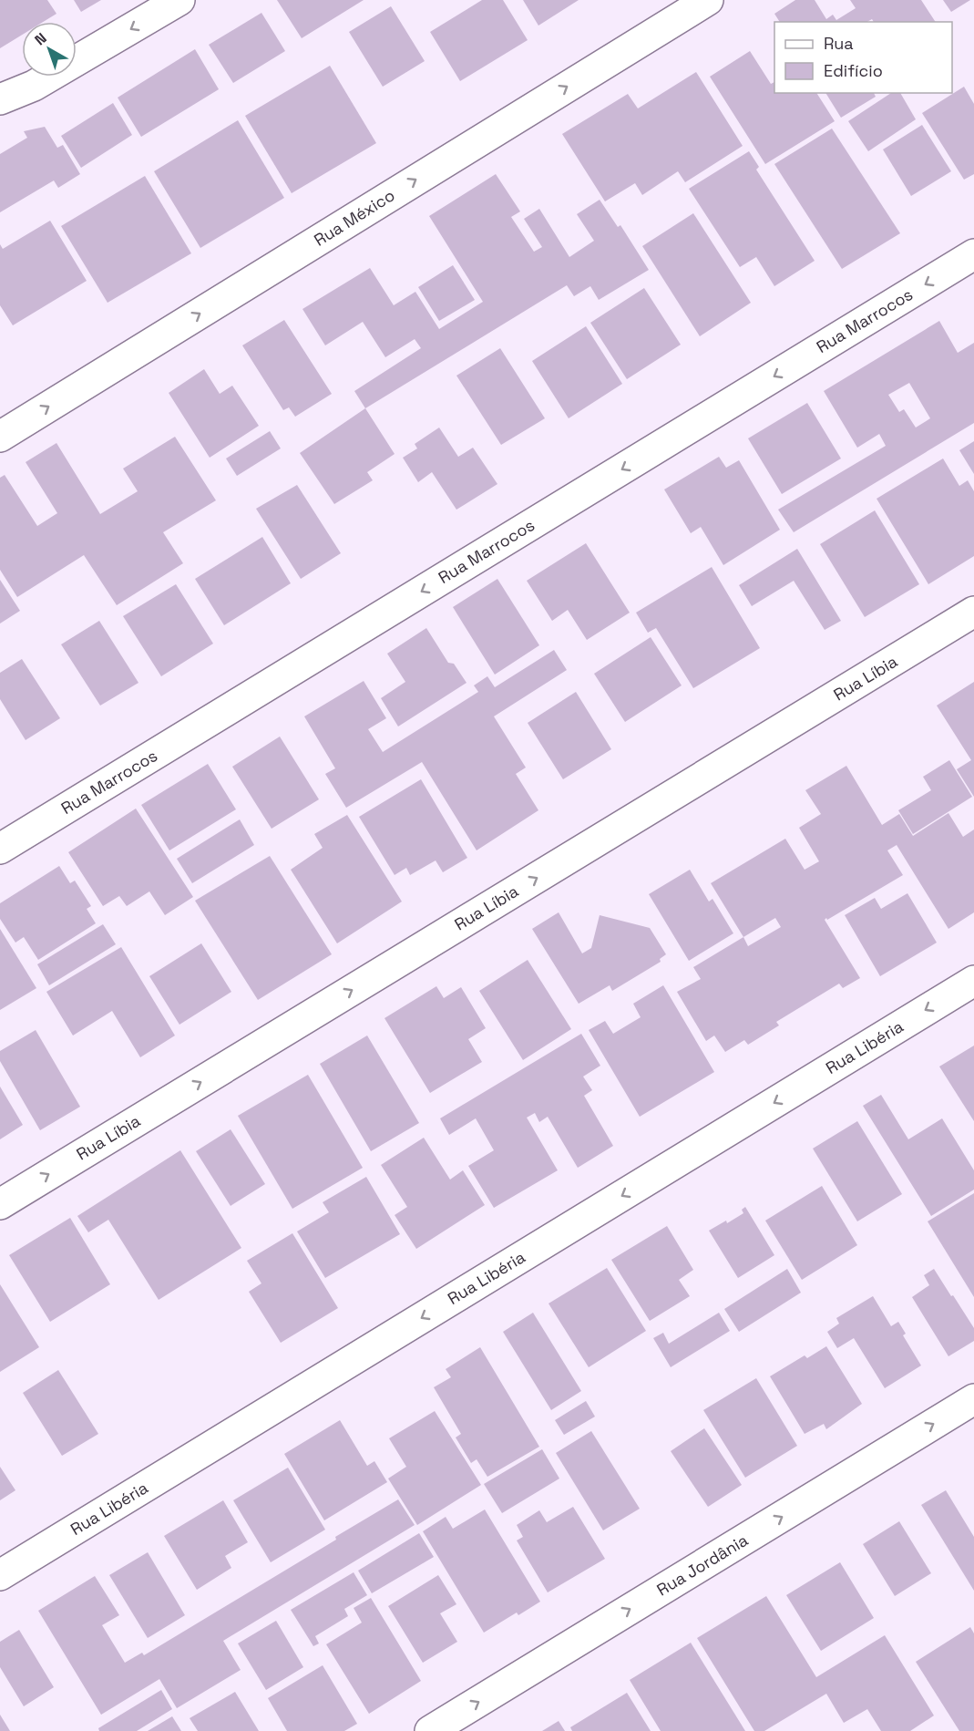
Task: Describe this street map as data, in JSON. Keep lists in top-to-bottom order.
{
  "streets": {
    "street": [
      "Rua México",
      "Rua Marrocos",
      "Rua Líbia",
      "Rua Libéria",
      "Rua Jordânia"
    ]
  },
  "one_way": [
    "Rua México",
    "Rua Marrocos",
    "Rua Líbia",
    "Rua Libéria",
    "Rua Jordânia"
  ],
  "legend": ["Rua", "Edifício"],
  "north": "top left"
}
